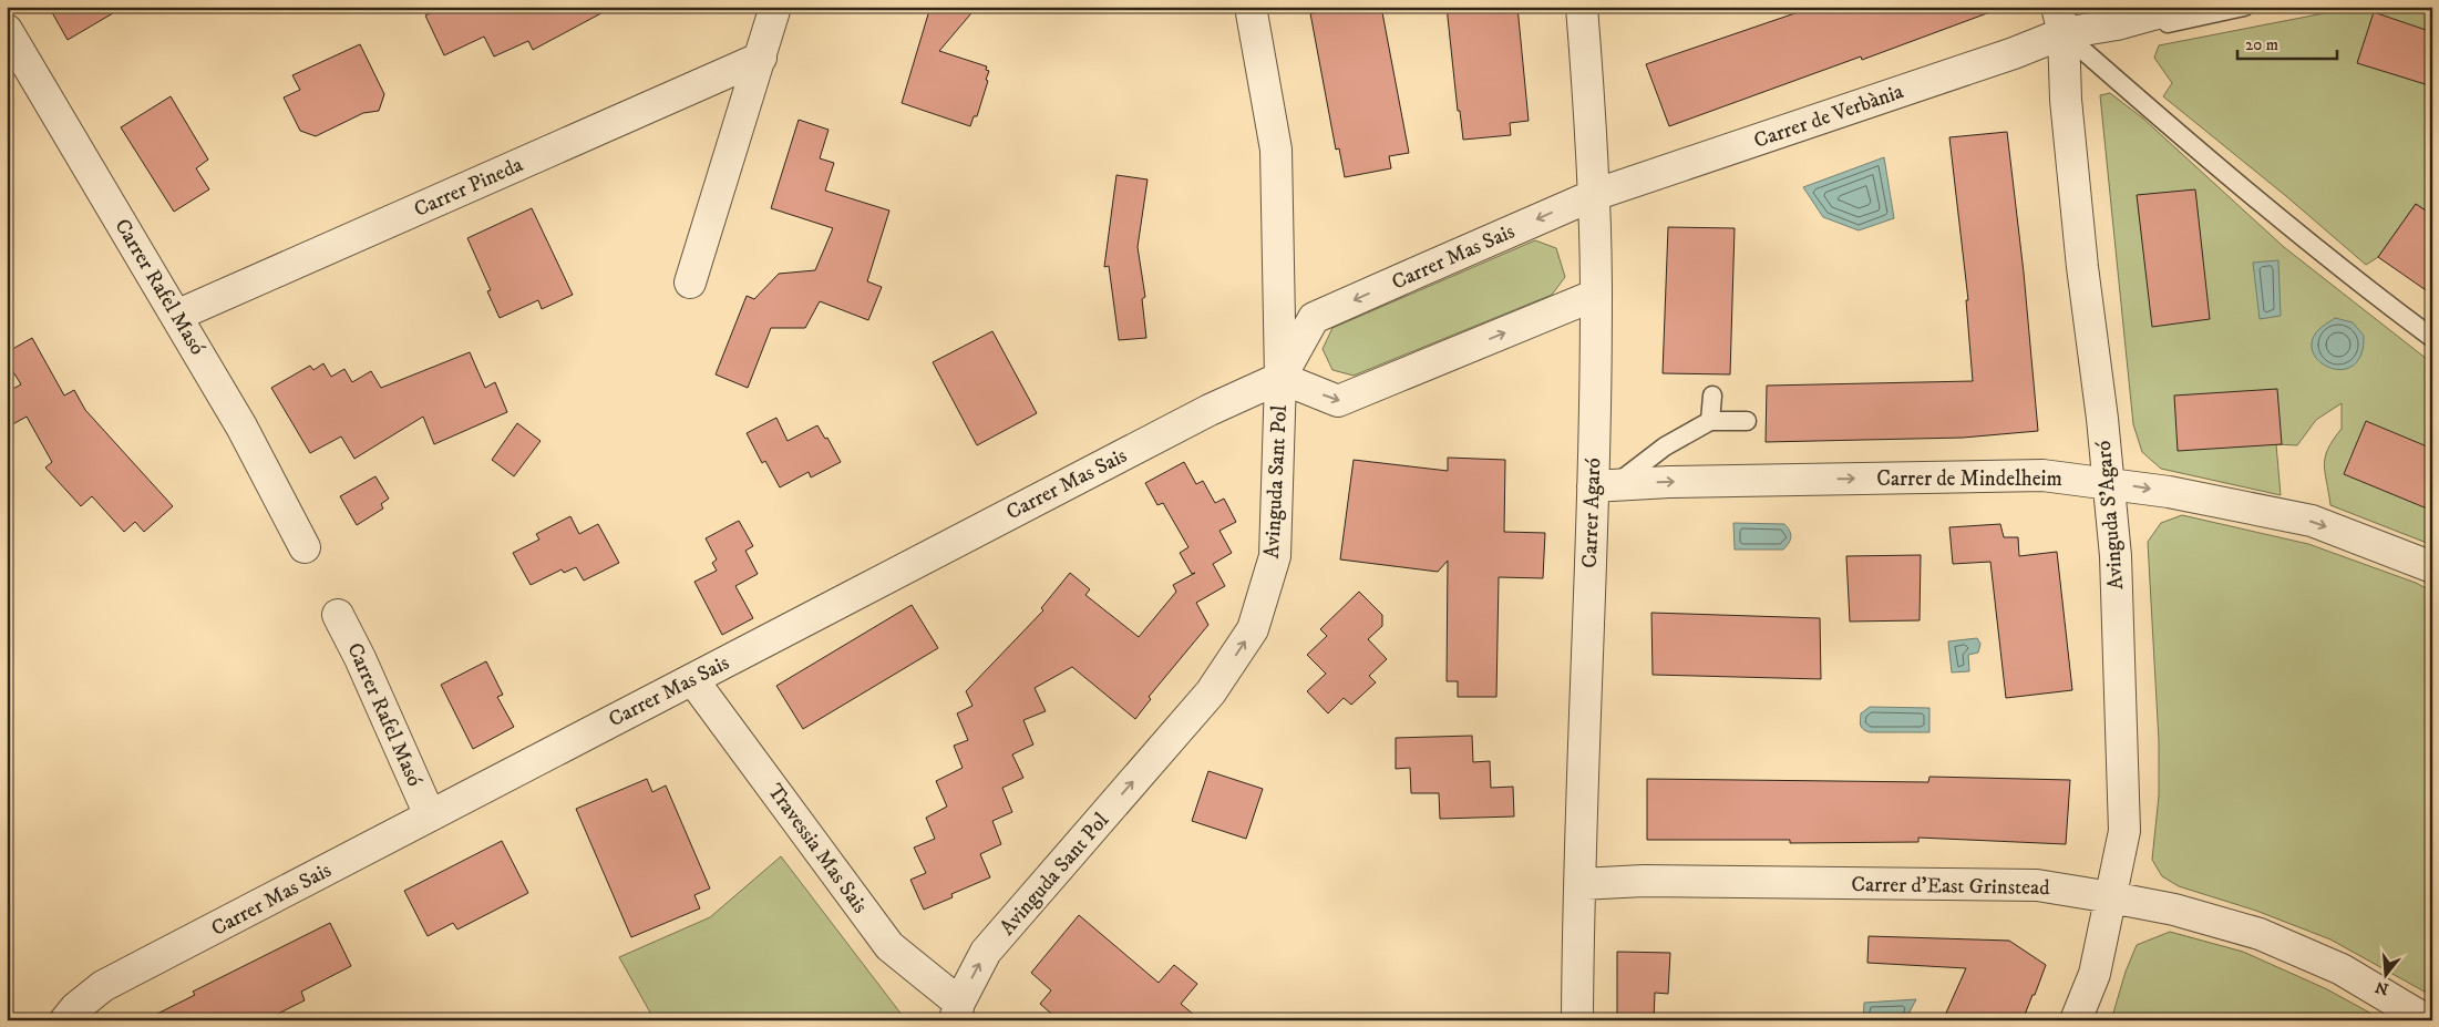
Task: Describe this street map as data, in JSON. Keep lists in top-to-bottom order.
{
  "streets": {
    "street": [
      "Carrer de Verbània",
      "Carrer Pineda",
      "Carrer Mas Sais",
      "Carrer Rafel Masó",
      "Carrer de Mindelheim",
      "Avinguda Sant Pol",
      "Carrer Agaró",
      "Avinguda S'Agaró",
      "Travessia Mas Sais",
      "Carrer d'East Grinstead"
    ]
  },
  "crossings": [
    ["Carrer de Verbània", "Carrer Mas Sais"],
    ["Carrer de Verbània", "Carrer Agaró"],
    ["Carrer de Verbània", "Avinguda S'Agaró"],
    ["Carrer Pineda", "Carrer Rafel Masó"],
    ["Carrer Mas Sais", "Carrer Rafel Masó"],
    ["Carrer Mas Sais", "Avinguda Sant Pol"],
    ["Carrer Mas Sais", "Carrer Agaró"],
    ["Carrer Mas Sais", "Travessia Mas Sais"],
    ["Carrer de Mindelheim", "Carrer Agaró"],
    ["Carrer de Mindelheim", "Avinguda S'Agaró"],
    ["Avinguda Sant Pol", "Travessia Mas Sais"],
    ["Carrer Agaró", "Carrer d'East Grinstead"],
    ["Avinguda S'Agaró", "Carrer d'East Grinstead"]
  ],
  "one_way": ["Carrer de Mindelheim", "Avinguda Sant Pol"],
  "scale_bar": "20 m",
  "north": "bottom"
}
